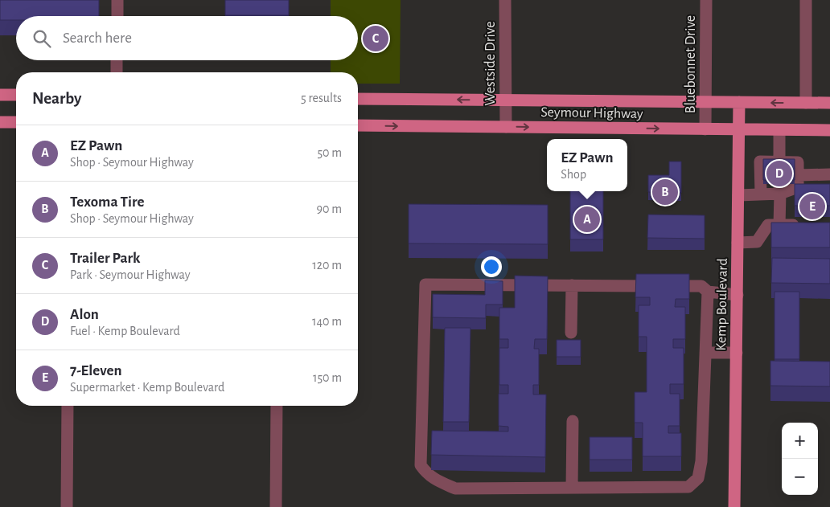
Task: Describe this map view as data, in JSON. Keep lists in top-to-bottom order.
{
  "streets": {
    "main road": ["Seymour Highway", "Kemp Boulevard"],
    "street": ["Westside Drive", "Bluebonnet Drive"]
  },
  "crossings": [
    ["Westside Drive", "Seymour Highway"],
    ["Bluebonnet Drive", "Seymour Highway"],
    ["Seymour Highway", "Kemp Boulevard"]
  ],
  "page": {
    "search": "Search here",
    "pins": [
      "C",
      "D",
      "B",
      "E",
      "A"
    ],
    "heading": ["Nearby", "5 results"],
    "list": [
      {
        "mark": "A",
        "name": "EZ Pawn",
        "note": "Shop · Seymour Highway",
        "value": "50 m"
      },
      {
        "mark": "B",
        "name": "Texoma Tire",
        "note": "Shop · Seymour Highway",
        "value": "90 m"
      },
      {
        "mark": "C",
        "name": "Trailer Park",
        "note": "Park · Seymour Highway",
        "value": "120 m"
      },
      {
        "mark": "D",
        "name": "Alon",
        "note": "Fuel · Kemp Boulevard",
        "value": "140 m"
      },
      {
        "mark": "E",
        "name": "7-Eleven",
        "note": "Supermarket · Kemp Boulevard",
        "value": "150 m"
      }
    ],
    "popup": ["EZ Pawn", "Shop"],
    "map_buttons": ["+", "−"]
  }
}
